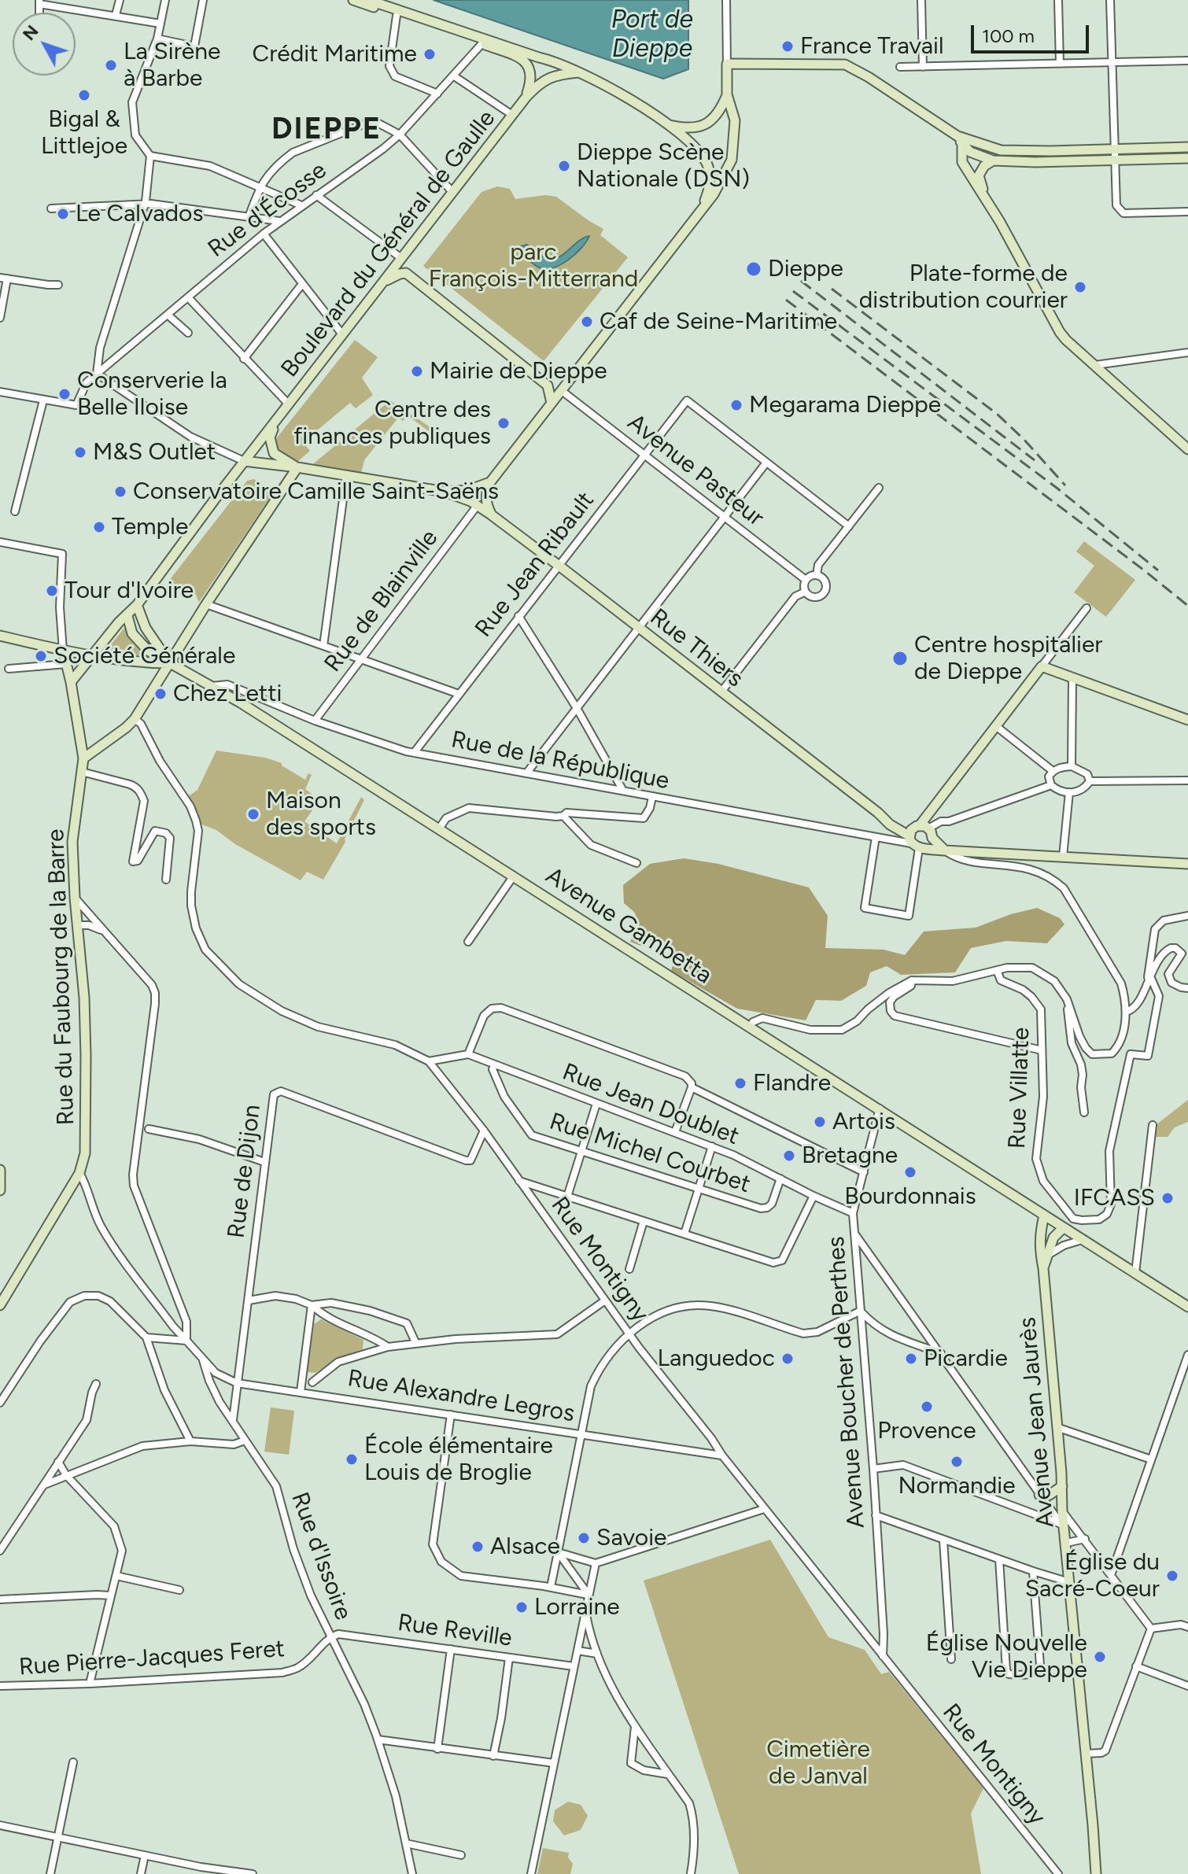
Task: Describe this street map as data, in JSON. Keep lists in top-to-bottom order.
{
  "streets": {
    "main road": [
      "Boulevard du Général de Gaulle",
      "Rue Thiers",
      "Avenue Gambetta",
      "Rue du Faubourg de la Barre",
      "Avenue Jean Jaurès"
    ],
    "street": [
      "Rue d'Écosse",
      "Avenue Pasteur",
      "Rue Jean Ribault",
      "Rue de Blainville",
      "Rue de la République",
      "Rue Villatte",
      "Rue Jean Doublet",
      "Rue Michel Courbet",
      "Rue de Dijon",
      "Rue Montigny",
      "Avenue Boucher de Perthes",
      "Rue Alexandre Legros",
      "Rue d'Issoire",
      "Rue Reville",
      "Rue Pierre-Jacques Feret"
    ]
  },
  "crossings": [
    ["Boulevard du Général de Gaulle", "Avenue Gambetta"],
    ["Boulevard du Général de Gaulle", "Rue du Faubourg de la Barre"],
    ["Avenue Pasteur", "Rue Jean Ribault"],
    ["Rue Jean Ribault", "Rue Thiers"],
    ["Rue Jean Ribault", "Rue de la République"],
    ["Rue de Blainville", "Rue Thiers"],
    ["Rue de Blainville", "Rue de la République"],
    ["Rue Thiers", "Rue de la République"],
    ["Rue de la République", "Avenue Gambetta"],
    ["Avenue Gambetta", "Avenue Boucher de Perthes"],
    ["Avenue Gambetta", "Avenue Jean Jaurès"],
    ["Rue du Faubourg de la Barre", "Rue d'Issoire"],
    ["Rue Jean Doublet", "Rue Michel Courbet"],
    ["Rue Jean Doublet", "Avenue Boucher de Perthes"],
    ["Rue de Dijon", "Rue Montigny"],
    ["Rue de Dijon", "Rue Alexandre Legros"],
    ["Rue de Dijon", "Rue d'Issoire"],
    ["Rue Montigny", "Avenue Boucher de Perthes"],
    ["Rue Montigny", "Rue Alexandre Legros"],
    ["Rue Alexandre Legros", "Rue d'Issoire"],
    ["Rue d'Issoire", "Rue Reville"],
    ["Rue d'Issoire", "Rue Pierre-Jacques Feret"],
    ["Rue Reville", "Rue Pierre-Jacques Feret"]
  ],
  "districts": ["DIEPPE"],
  "water": ["Port de Dieppe"],
  "parks": ["parc François-Mitterrand", "Cimetière de Janval"],
  "places": [
    "France Travail",
    "Crédit Maritime",
    "La Sirène à Barbe",
    "Bigal & Littlejoe",
    "Dieppe Scène Nationale (DSN)",
    "Le Calvados",
    "Dieppe",
    "Plate-forme de distribution courrier",
    "Caf de Seine-Maritime",
    "Mairie de Dieppe",
    "Conserverie la Belle Iloise",
    "Megarama Dieppe",
    "Centre des finances publiques",
    "M&S Outlet",
    "Conservatoire Camille Saint-Saëns",
    "Temple",
    "Tour d'Ivoire",
    "Société Générale",
    "Centre hospitalier de Dieppe",
    "Chez Letti",
    "Maison des sports",
    "Flandre",
    "Artois",
    "Bretagne",
    "Bourdonnais",
    "IFCASS",
    "Languedoc",
    "Picardie",
    "Provence",
    "École élémentaire Louis de Broglie",
    "Normandie",
    "Savoie",
    "Alsace",
    "Église du Sacré-Coeur",
    "Lorraine",
    "Église Nouvelle Vie Dieppe"
  ],
  "scale_bar": "100 m",
  "north": "top left"
}
